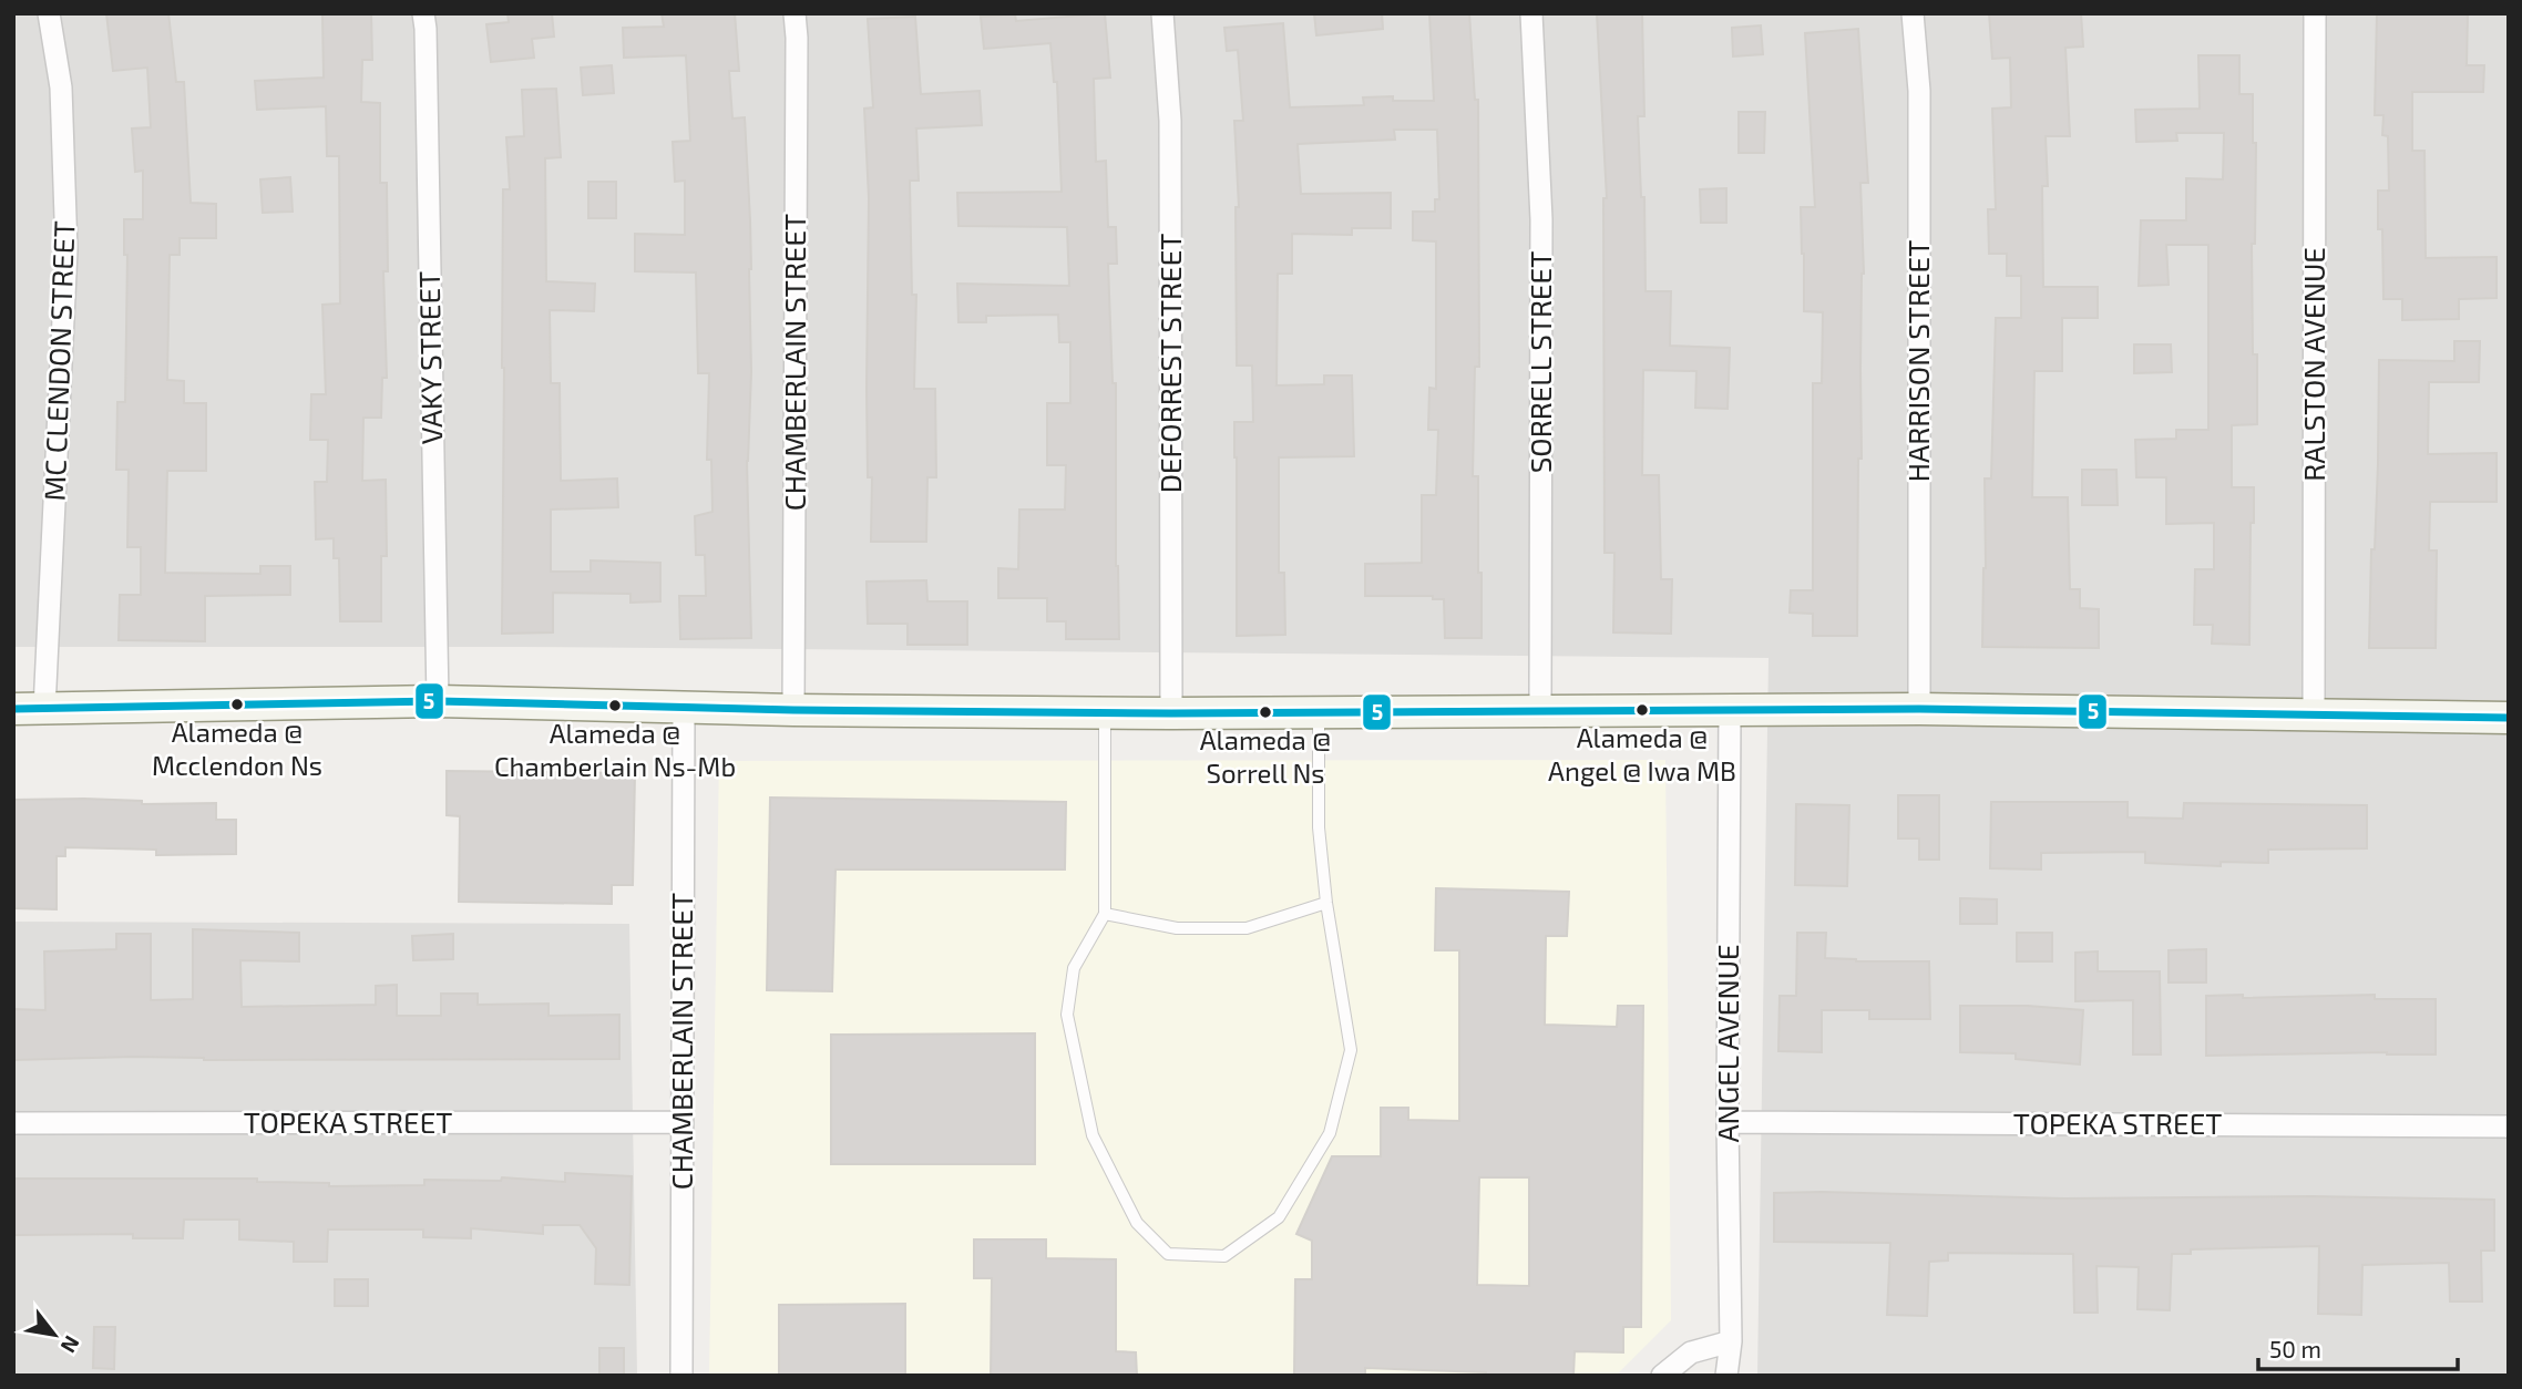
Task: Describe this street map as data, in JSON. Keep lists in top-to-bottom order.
{
  "streets": {
    "street": [
      "VAKY STREET",
      "MC CLENDON STREET",
      "HARRISON STREET",
      "CHAMBERLAIN STREET",
      "SORRELL STREET",
      "DEFORREST STREET",
      "RALSTON AVENUE",
      "ANGEL AVENUE",
      "TOPEKA STREET"
    ]
  },
  "crossings": [
    ["CHAMBERLAIN STREET", "TOPEKA STREET"],
    ["ANGEL AVENUE", "TOPEKA STREET"]
  ],
  "places": [
    "Alameda @ Mcclendon Ns",
    "Alameda @ Chamberlain Ns-Mb",
    "Alameda @ Angel @ Iwa MB",
    "Alameda @ Sorrell Ns"
  ],
  "lines": ["transit line 5"],
  "scale_bar": "50 m",
  "north": "bottom right"
}
